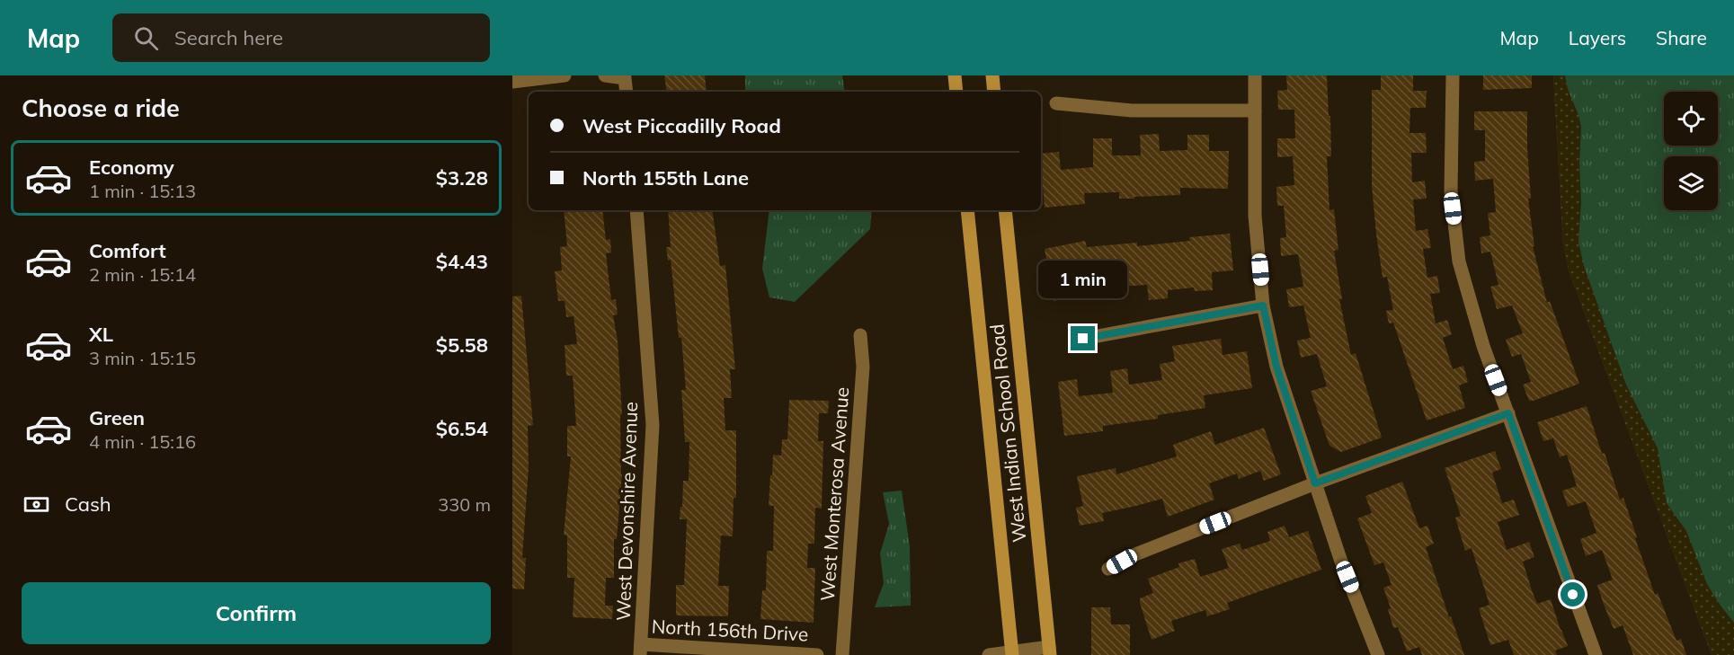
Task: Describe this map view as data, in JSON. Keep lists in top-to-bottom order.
{
  "streets": {
    "main road": ["West Indian School Road"],
    "street": ["West Monterosa Avenue", "West Devonshire Avenue", "North 156th Drive"]
  },
  "crossings": [
    ["West Devonshire Avenue", "North 156th Drive"]
  ],
  "page": {
    "header": "Map",
    "search": "Search here",
    "nav": ["Map", "Layers", "Share"],
    "heading": "Choose a ride",
    "banner": ["West Piccadilly Road", "North 155th Lane"],
    "list": [
      {
        "name": "Economy",
        "note": "1 min · 15:13",
        "value": "$3.28"
      },
      {
        "name": "Comfort",
        "note": "2 min · 15:14",
        "value": "$4.43"
      },
      {
        "name": "XL",
        "note": "3 min · 15:15",
        "value": "$5.58"
      },
      {
        "name": "Green",
        "note": "4 min · 15:16",
        "value": "$6.54"
      }
    ],
    "bubble": "1 min",
    "pay": ["Cash", "330 m"],
    "buttons": "Confirm"
  }
}
